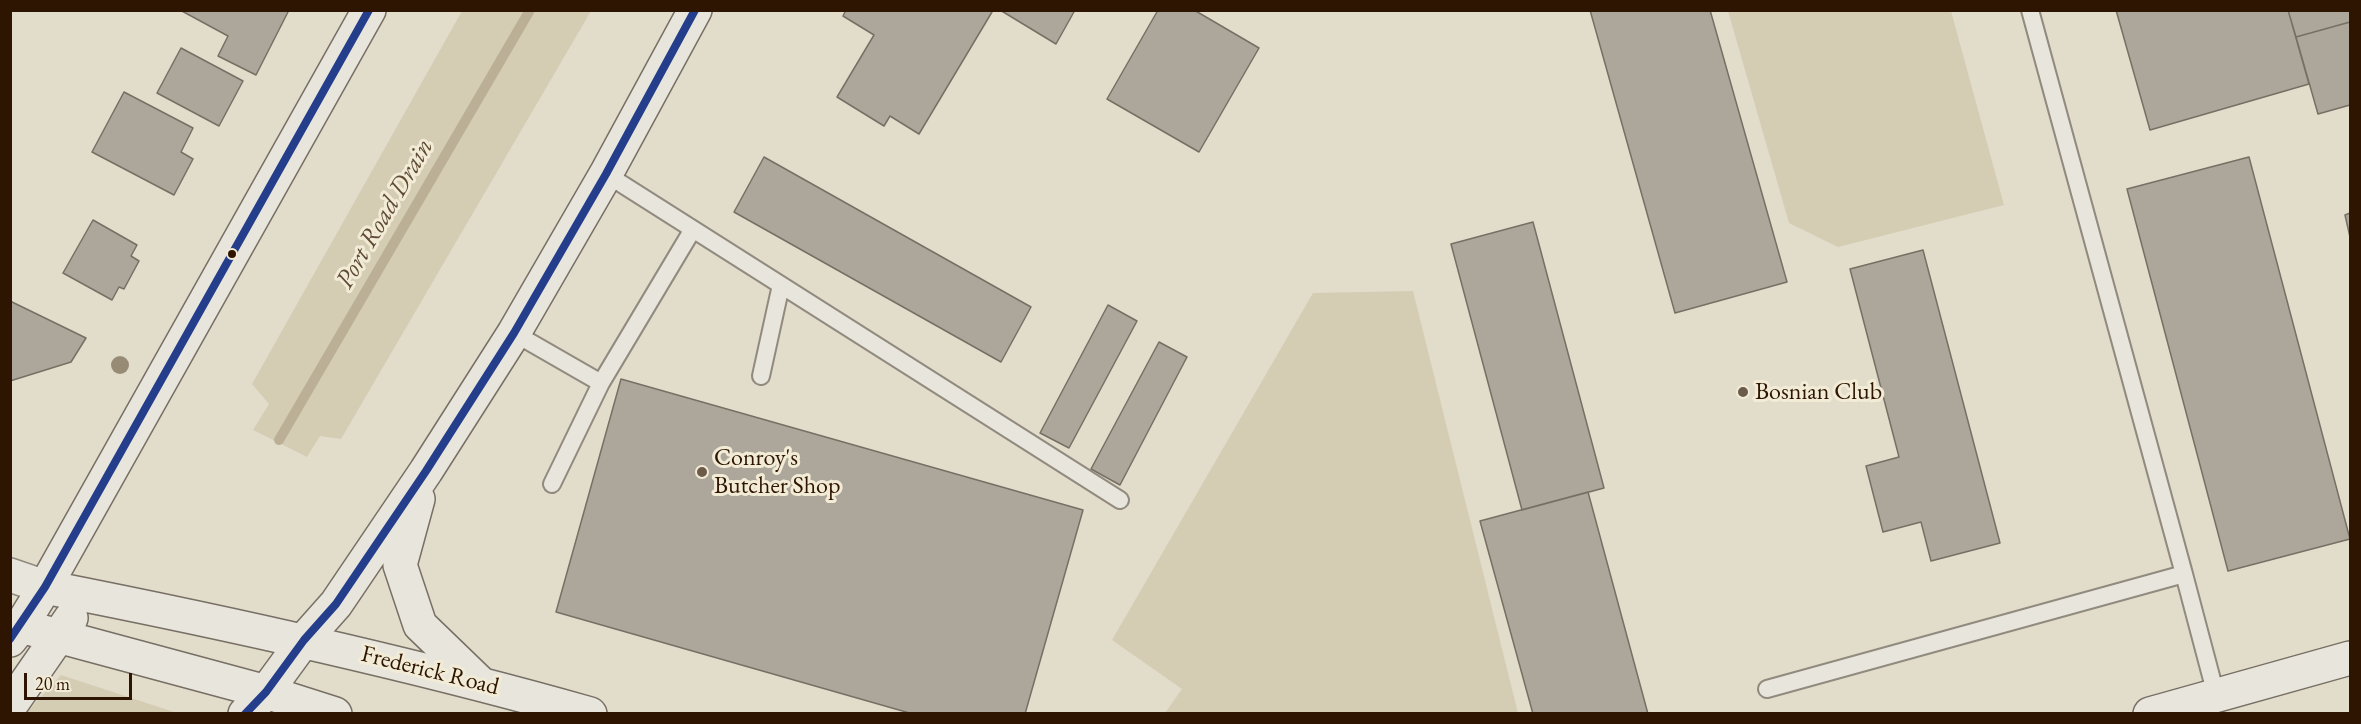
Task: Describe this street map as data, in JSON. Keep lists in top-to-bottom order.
{
  "streets": {
    "main road": ["Frederick Road"]
  },
  "water": ["Port Road Drain"],
  "places": ["Bosnian Club", "Conroy's Butcher Shop"],
  "scale_bar": "20 m"
}
